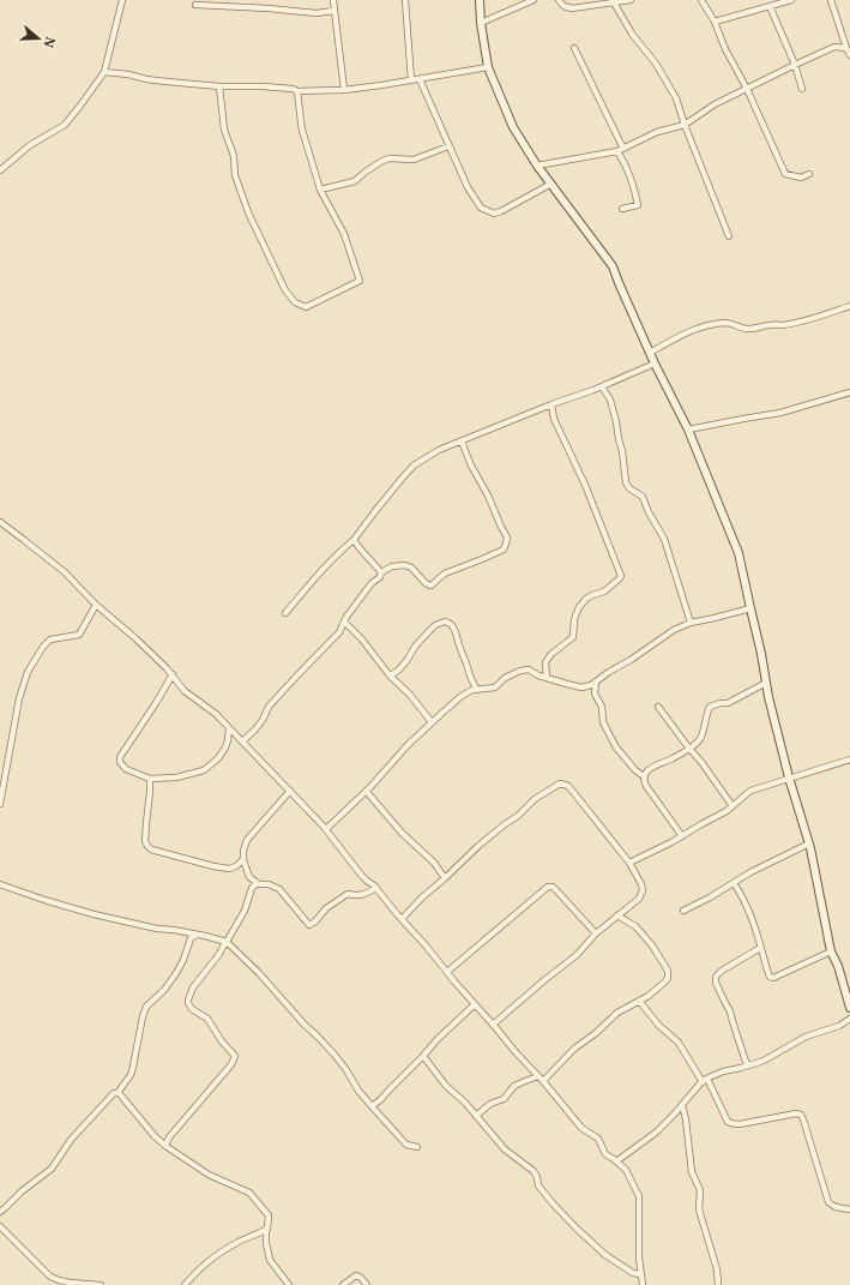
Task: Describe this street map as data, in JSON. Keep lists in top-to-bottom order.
{
  "north": "right"
}
